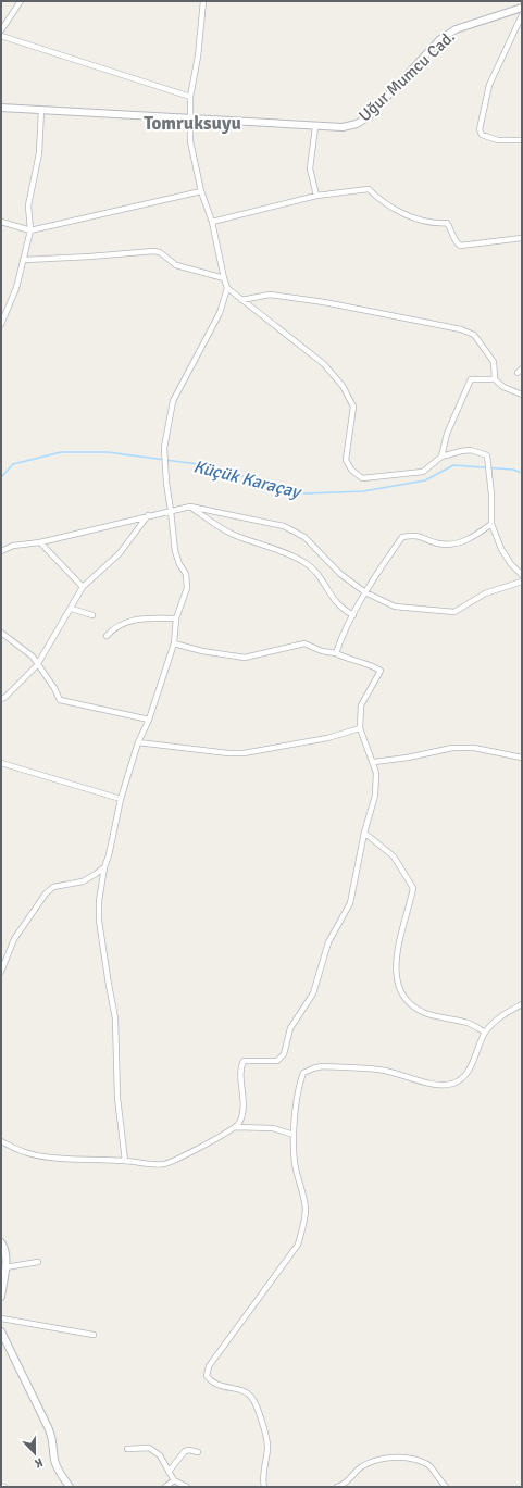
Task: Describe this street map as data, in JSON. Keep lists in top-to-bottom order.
{
  "streets": {
    "street": ["Uğur Mumcu Cad."]
  },
  "districts": ["Tomruksuyu"],
  "water": ["Küçük Karaçay"],
  "north": "bottom"
}
